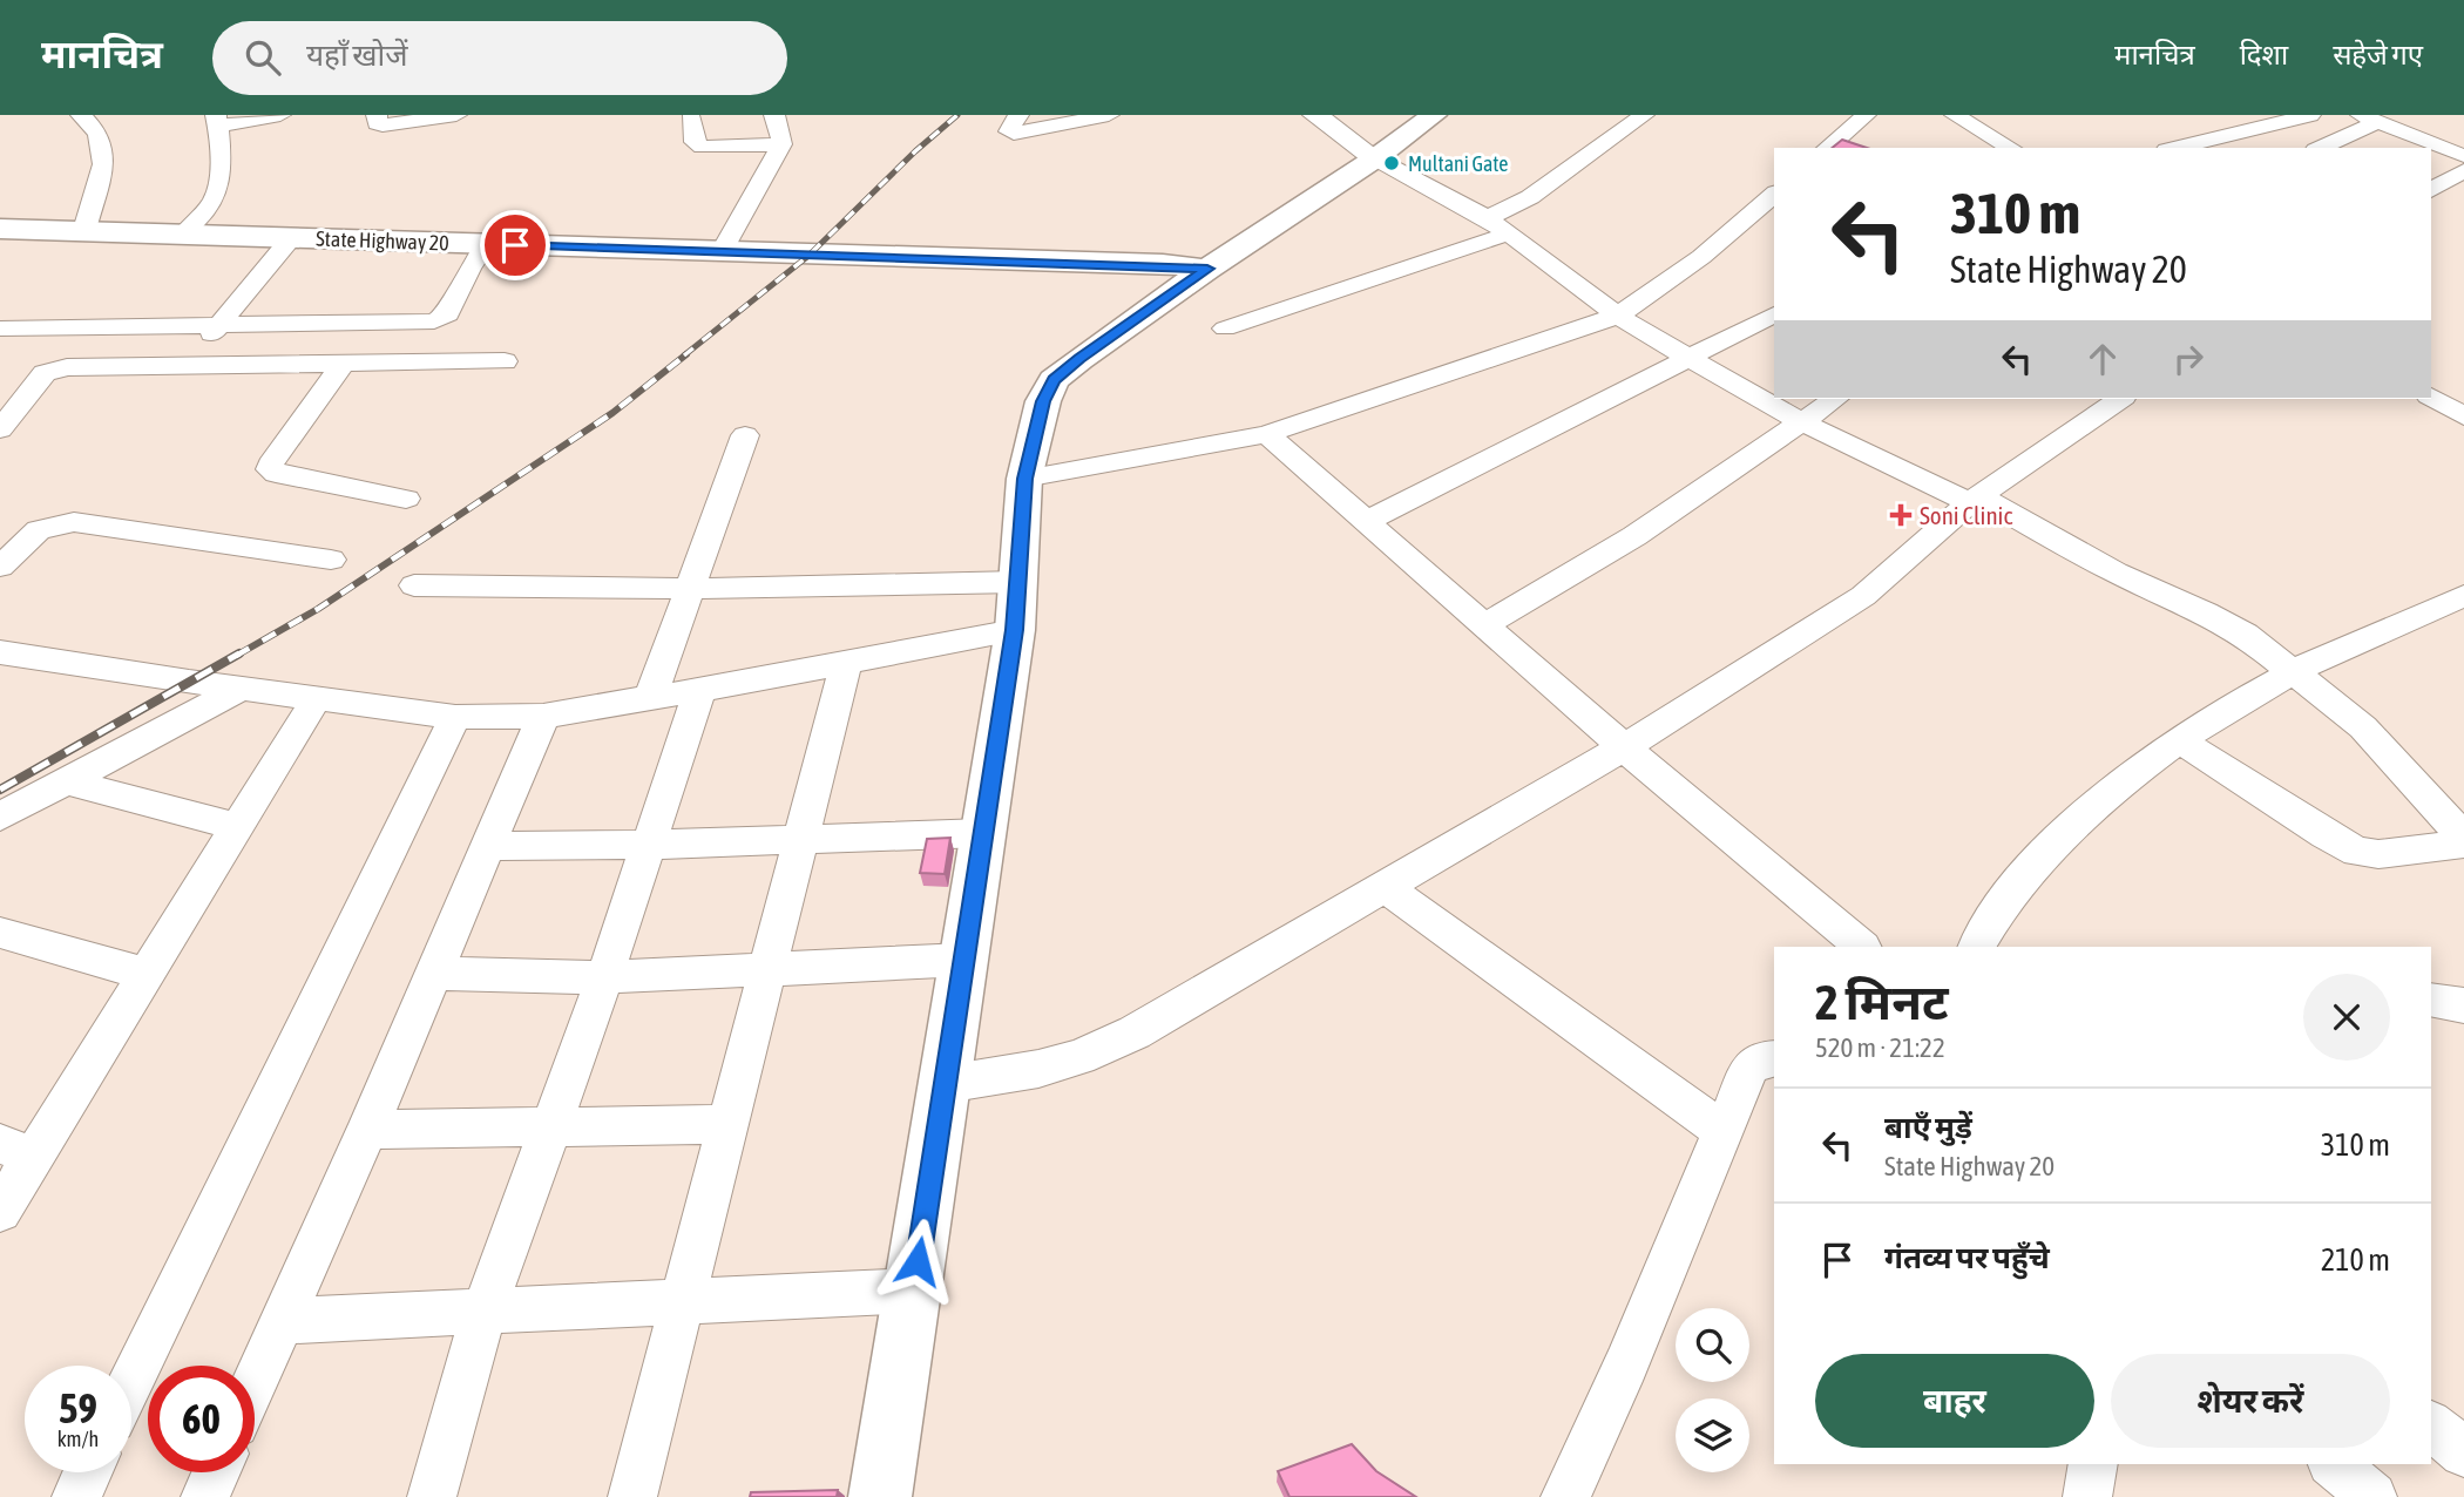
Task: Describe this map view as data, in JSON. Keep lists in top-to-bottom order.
{
  "streets": {
    "main road": ["State Highway 20"]
  },
  "places": {
    "other": ["Multani Gate"],
    "health": ["Soni Clinic"]
  },
  "page": {
    "header": "मानचित्र",
    "search": "यहाँ खोजें",
    "nav": ["मानचित्र", "दिशा", "सहेजे गए"],
    "turn": ["310 m", "State Highway 20"],
    "heading": ["2 मिनट", "520 m · 21:22"],
    "list": [
      {
        "name": "बाएँ मुड़ें",
        "note": "State Highway 20",
        "value": "310 m"
      },
      {
        "name": "गंतव्य पर पहुँचे",
        "value": "210 m"
      }
    ],
    "buttons": ["बाहर", "शेयर करें"],
    "speed": "59 km/h",
    "limit": "60"
  }
}
